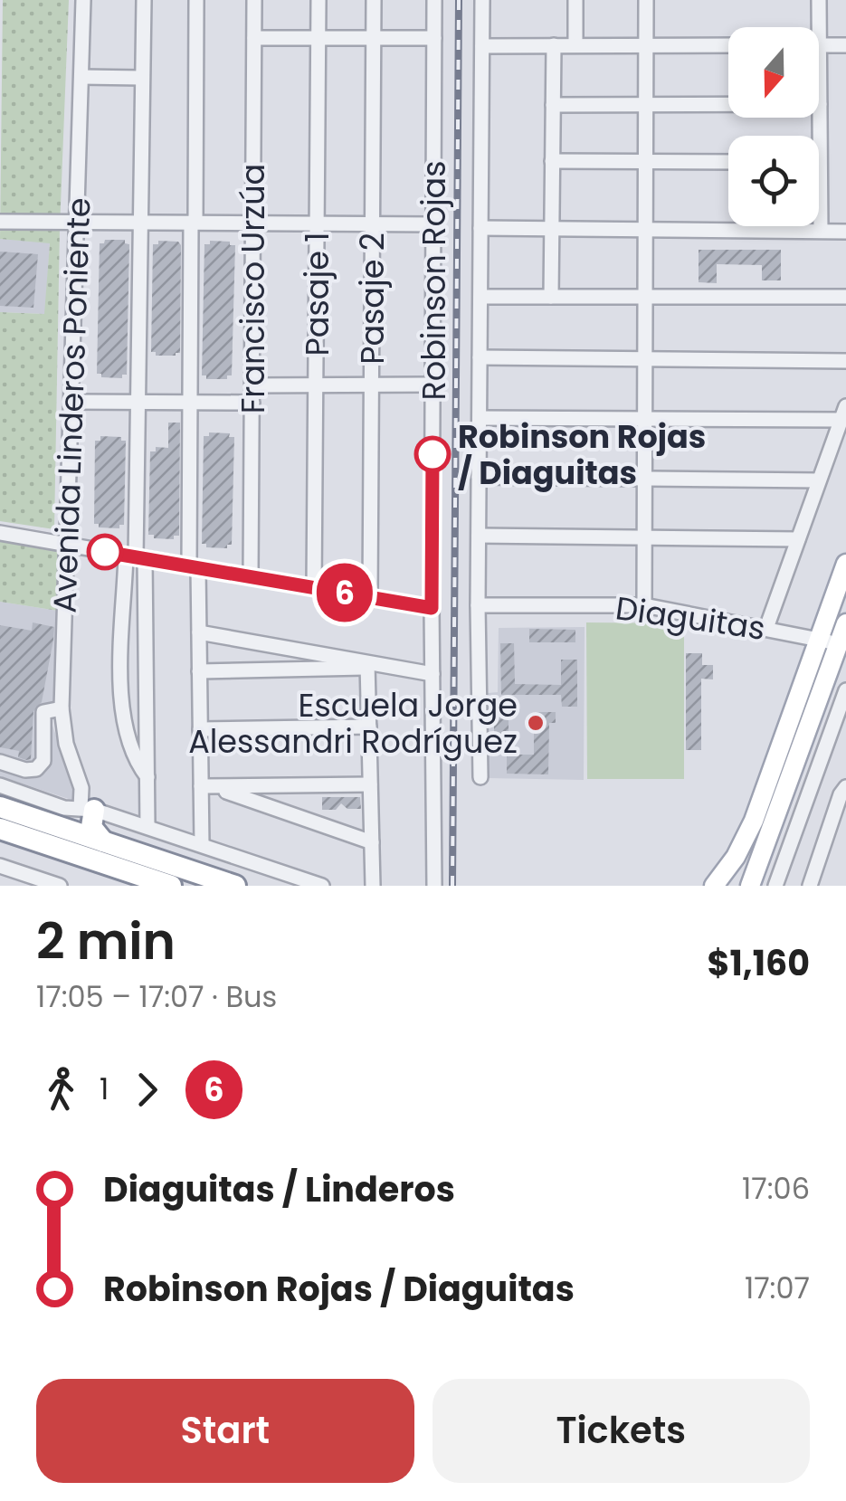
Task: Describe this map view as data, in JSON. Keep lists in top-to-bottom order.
{
  "streets": {
    "street": [
      "Robinson Rojas",
      "Francisco Urzúa",
      "Pasaje 1",
      "Pasaje 2",
      "Avenida Linderos Poniente",
      "Diaguitas"
    ]
  },
  "places": ["Robinson Rojas / Diaguitas", "Escuela Jorge Alessandri Rodríguez"],
  "lines": ["bus line 6"],
  "north": "bottom",
  "page": {
    "on_map": "6",
    "heading": ["2 min", "17:05 – 17:07 · Bus", "$1,160"],
    "legs": ["1", "6"],
    "list": [
      {
        "name": "Diaguitas / Linderos",
        "value": "17:06"
      },
      {
        "name": "Robinson Rojas / Diaguitas",
        "value": "17:07"
      }
    ],
    "buttons": ["Start", "Tickets"]
  }
}
